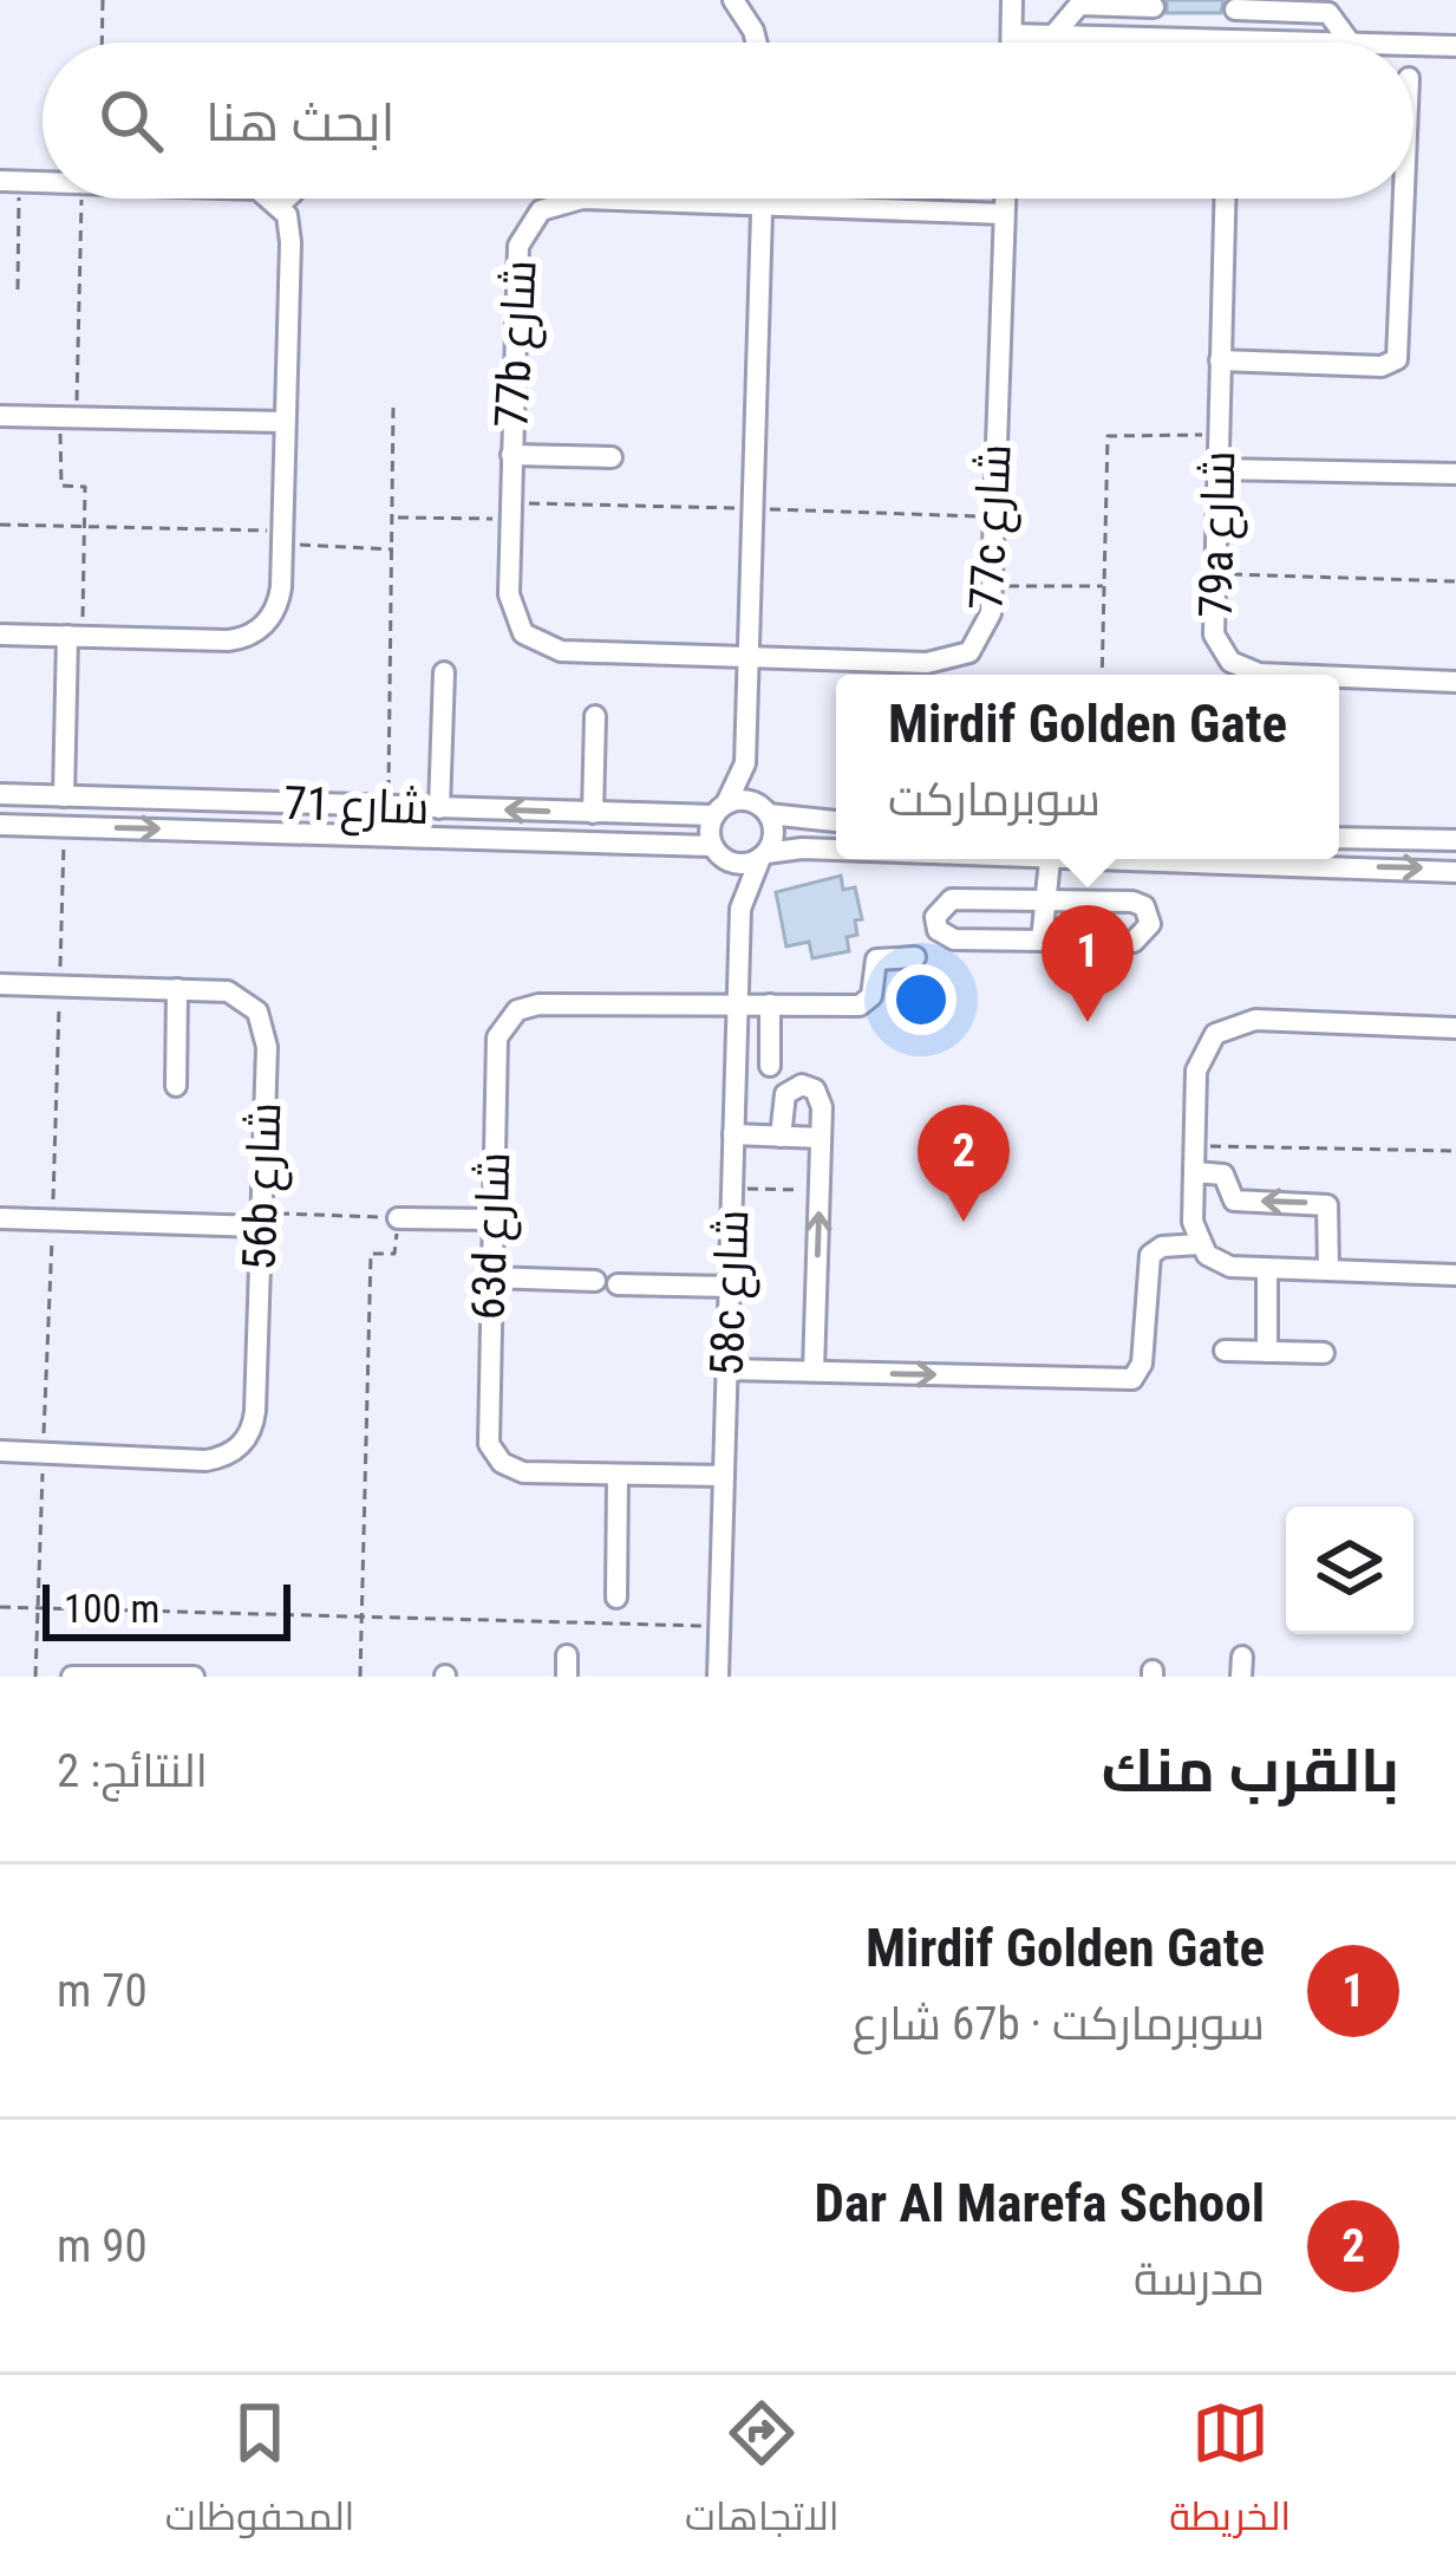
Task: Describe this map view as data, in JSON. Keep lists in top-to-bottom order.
{
  "streets": {
    "street": [
      "77b شارع",
      "77c شارع",
      "79a شارع",
      "شارع 71",
      "56b شارع",
      "63d شارع",
      "58c شارع"
    ]
  },
  "crossings": [
    ["77b شارع", "77c شارع"],
    ["شارع 71", "58c شارع"],
    ["63d شارع", "58c شارع"]
  ],
  "scale_bar": "100 m",
  "page": {
    "search": "ابحث هنا",
    "popup": ["Mirdif Golden Gate", "سوبرماركت"],
    "pins": ["1", "2"],
    "scale": "100 m",
    "heading": ["بالقرب منك", "النتائج: 2"],
    "list": [
      {
        "mark": "1",
        "name": "Mirdif Golden Gate",
        "note": "سوبرماركت · 67b شارع",
        "value": "70 m"
      },
      {
        "mark": "2",
        "name": "Dar Al Marefa School",
        "note": "مدرسة",
        "value": "90 m"
      }
    ],
    "nav": ["الخريطة", "الاتجاهات", "المحفوظات"]
  }
}
